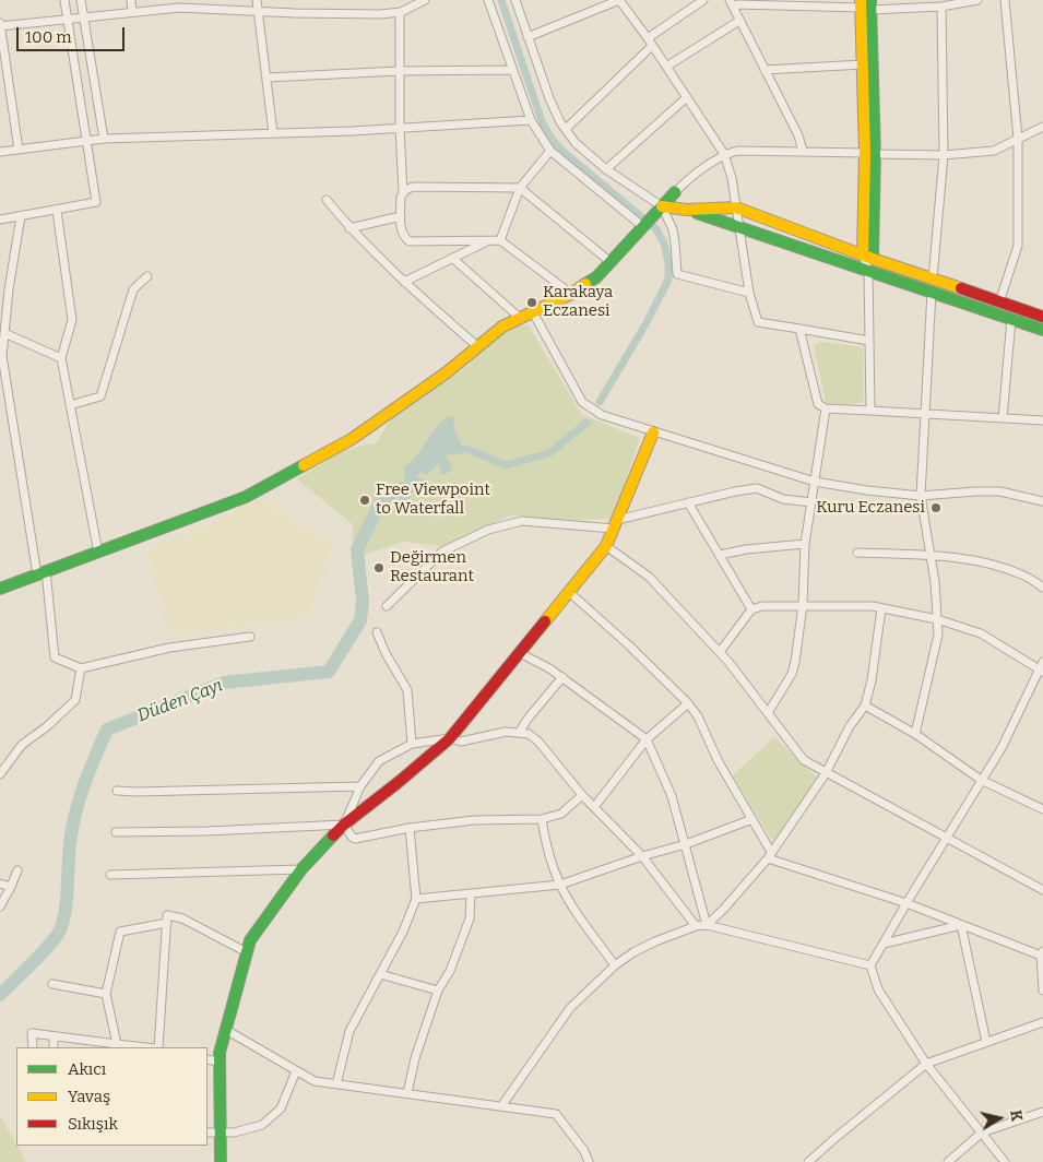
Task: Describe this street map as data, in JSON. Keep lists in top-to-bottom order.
{
  "water": ["Düden Çayı"],
  "places": [
    "Karakaya Eczanesi",
    "Free Viewpoint to Waterfall",
    "Kuru Eczanesi",
    "Değirmen Restaurant"
  ],
  "legend": ["Akıcı", "Yavaş", "Sıkışık"],
  "scale_bar": "100 m",
  "north": "right"
}
